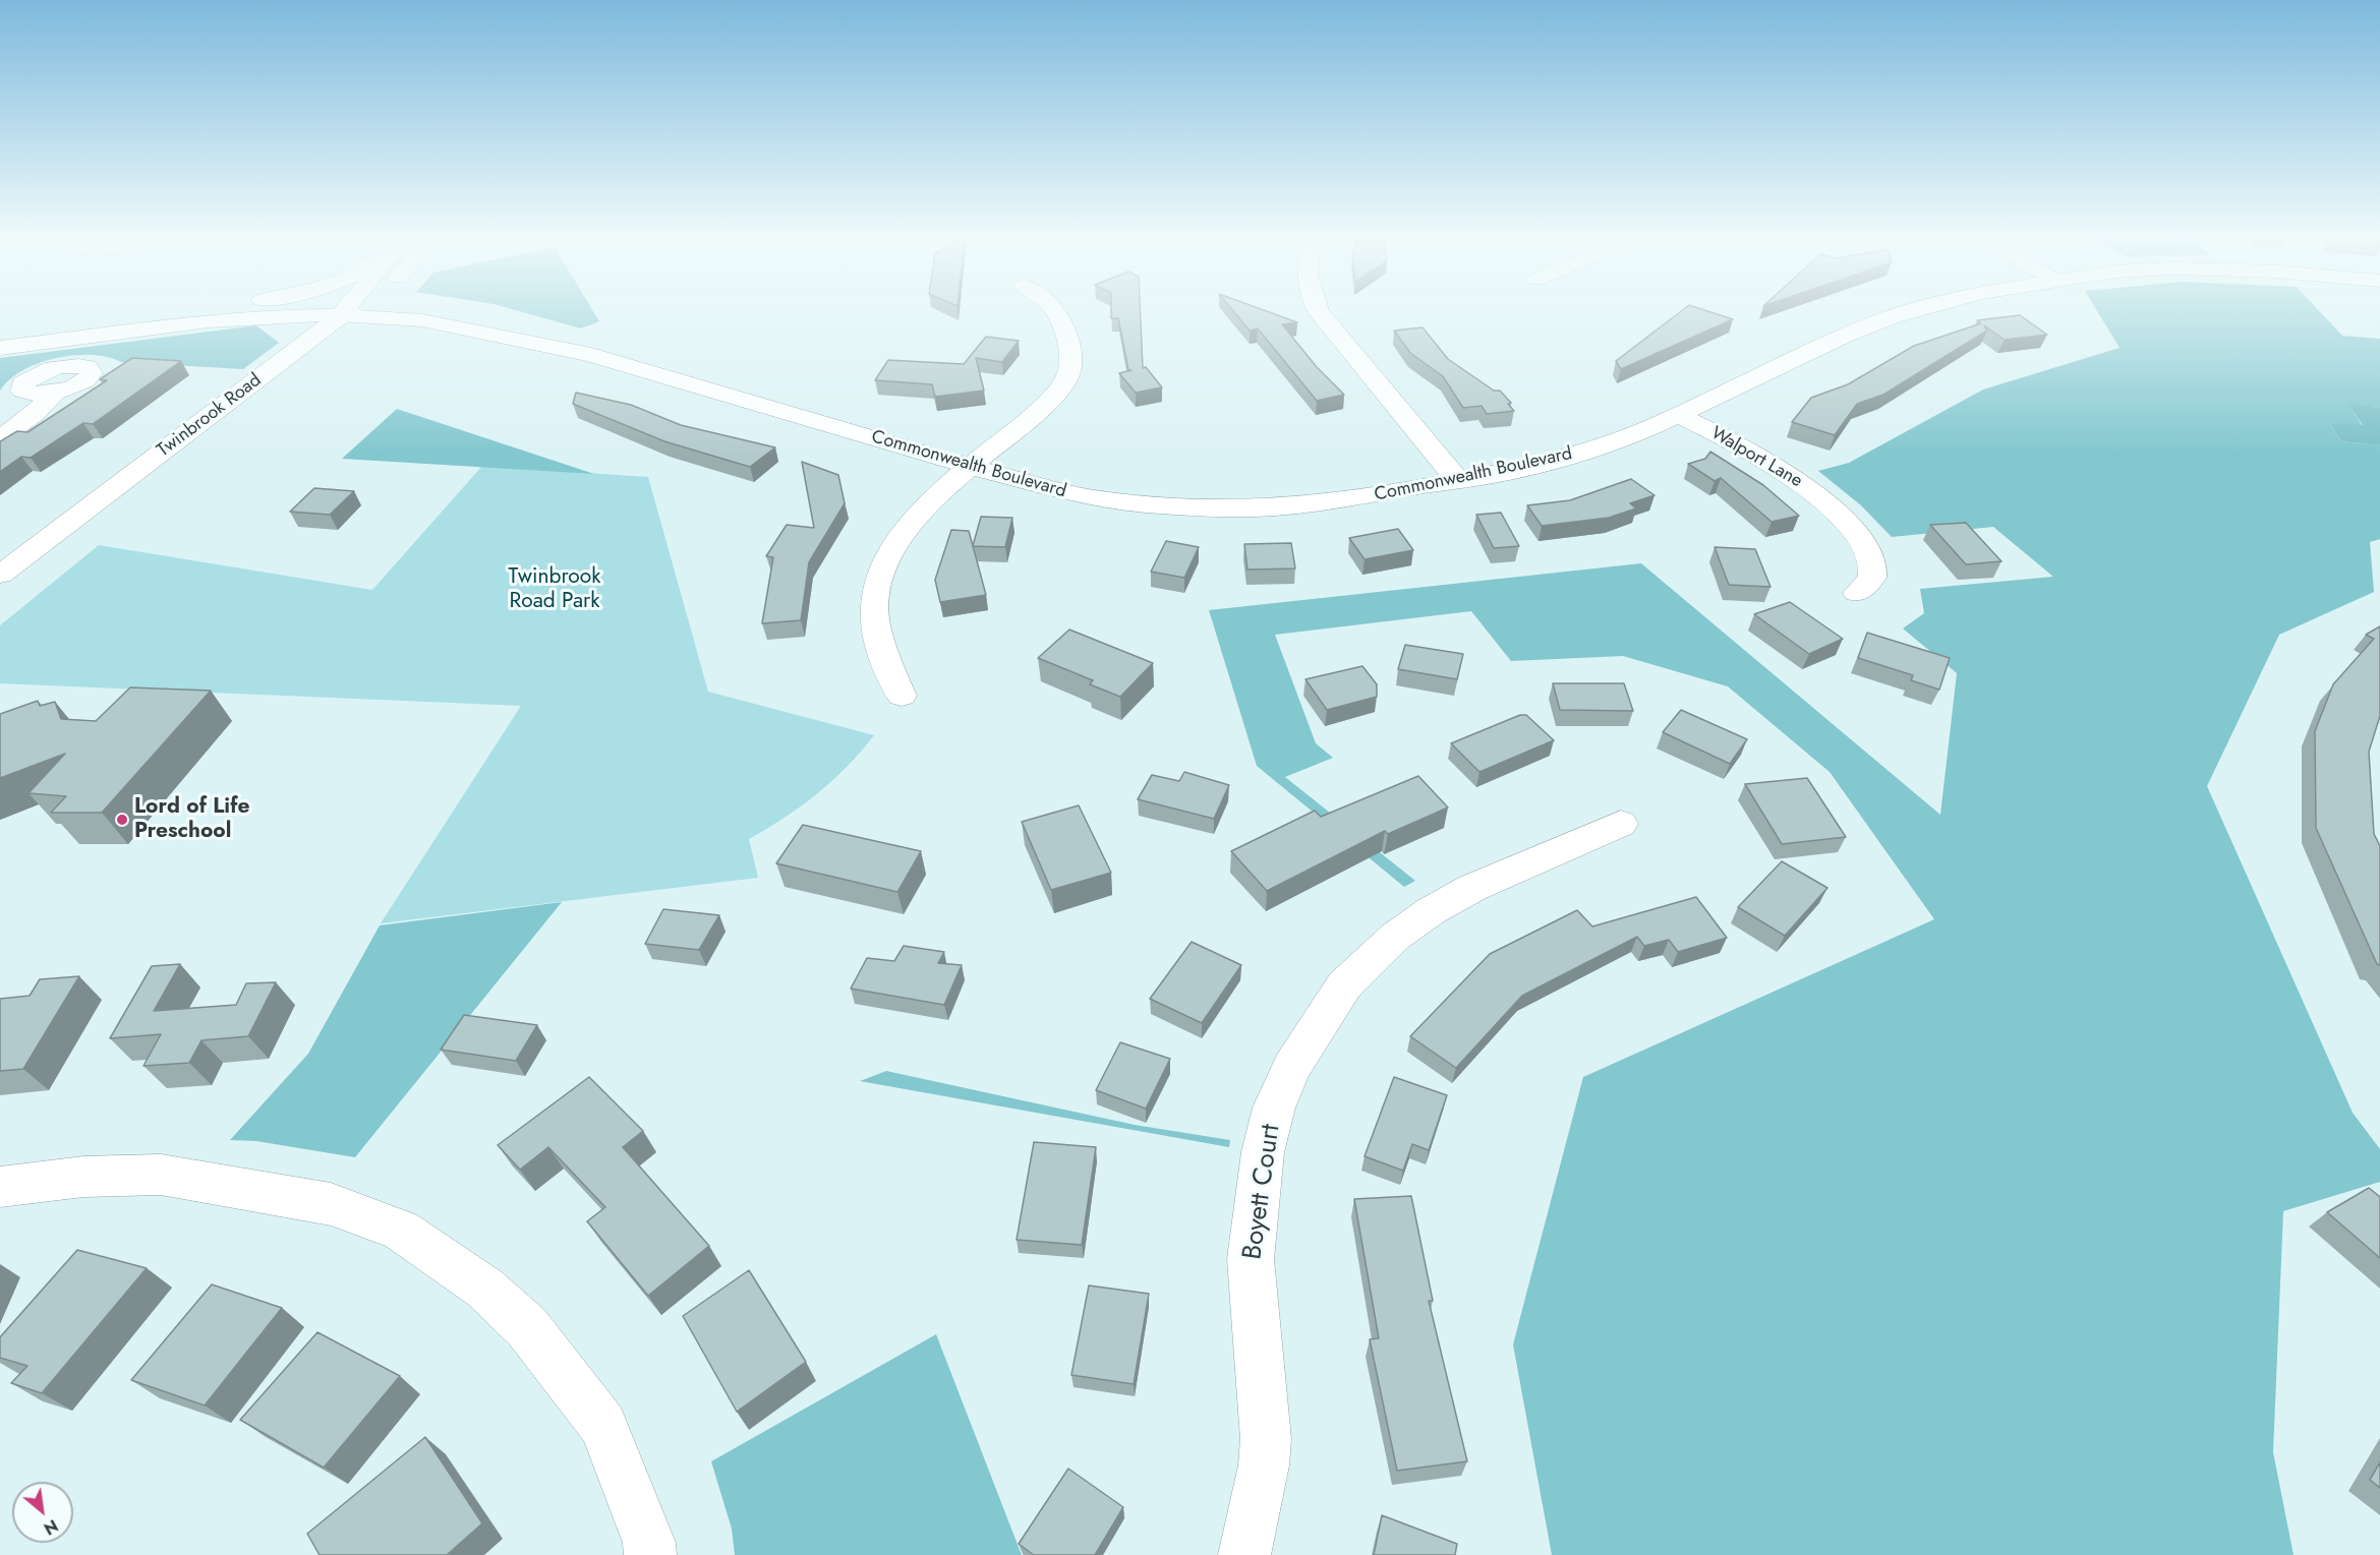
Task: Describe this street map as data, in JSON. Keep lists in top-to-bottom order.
{
  "streets": {
    "street": [
      "Twinbrook Road",
      "Walport Lane",
      "Commonwealth Boulevard",
      "Boyett Court"
    ]
  },
  "crossings": [
    ["Walport Lane", "Commonwealth Boulevard"]
  ],
  "parks": ["Twinbrook Road Park"],
  "places": ["Lord of Life Preschool"],
  "north": "bottom right"
}
